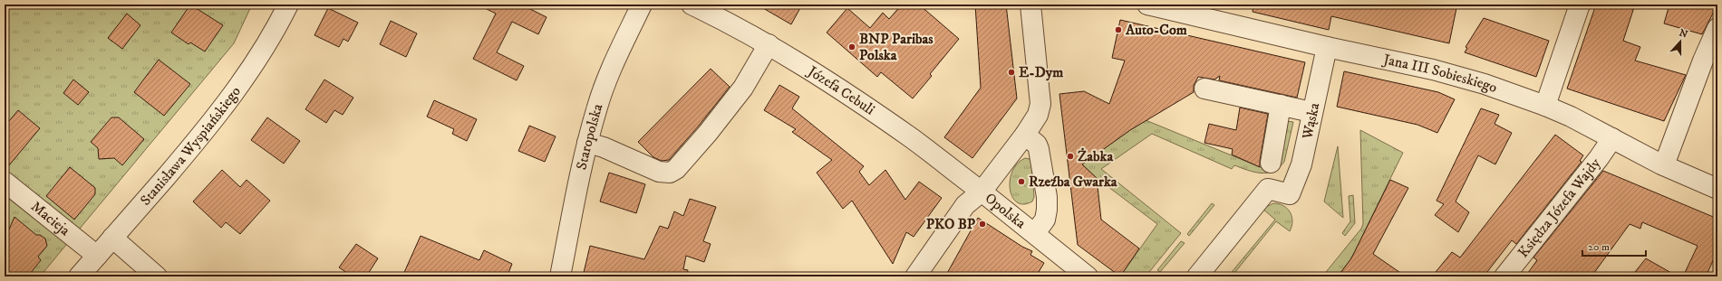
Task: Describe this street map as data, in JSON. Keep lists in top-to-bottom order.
{
  "streets": {
    "street": [
      "Jana III Sobieskiego",
      "Józefa Cebuli",
      "Wąska",
      "Staropolska",
      "Stanisława Wyspiańskiego",
      "Księdza Józefa Wajdy",
      "Opolska",
      "Macieja"
    ]
  },
  "crossings": [
    ["Jana III Sobieskiego", "Wąska"],
    ["Jana III Sobieskiego", "Księdza Józefa Wajdy"],
    ["Józefa Cebuli", "Opolska"],
    ["Stanisława Wyspiańskiego", "Macieja"]
  ],
  "places": [
    "Auto-Com",
    "BNP Paribas Polska",
    "E-Dym",
    "Żabka",
    "Rzeźba Gwarka",
    "PKO BP"
  ],
  "scale_bar": "20 m",
  "north": "top"
}
